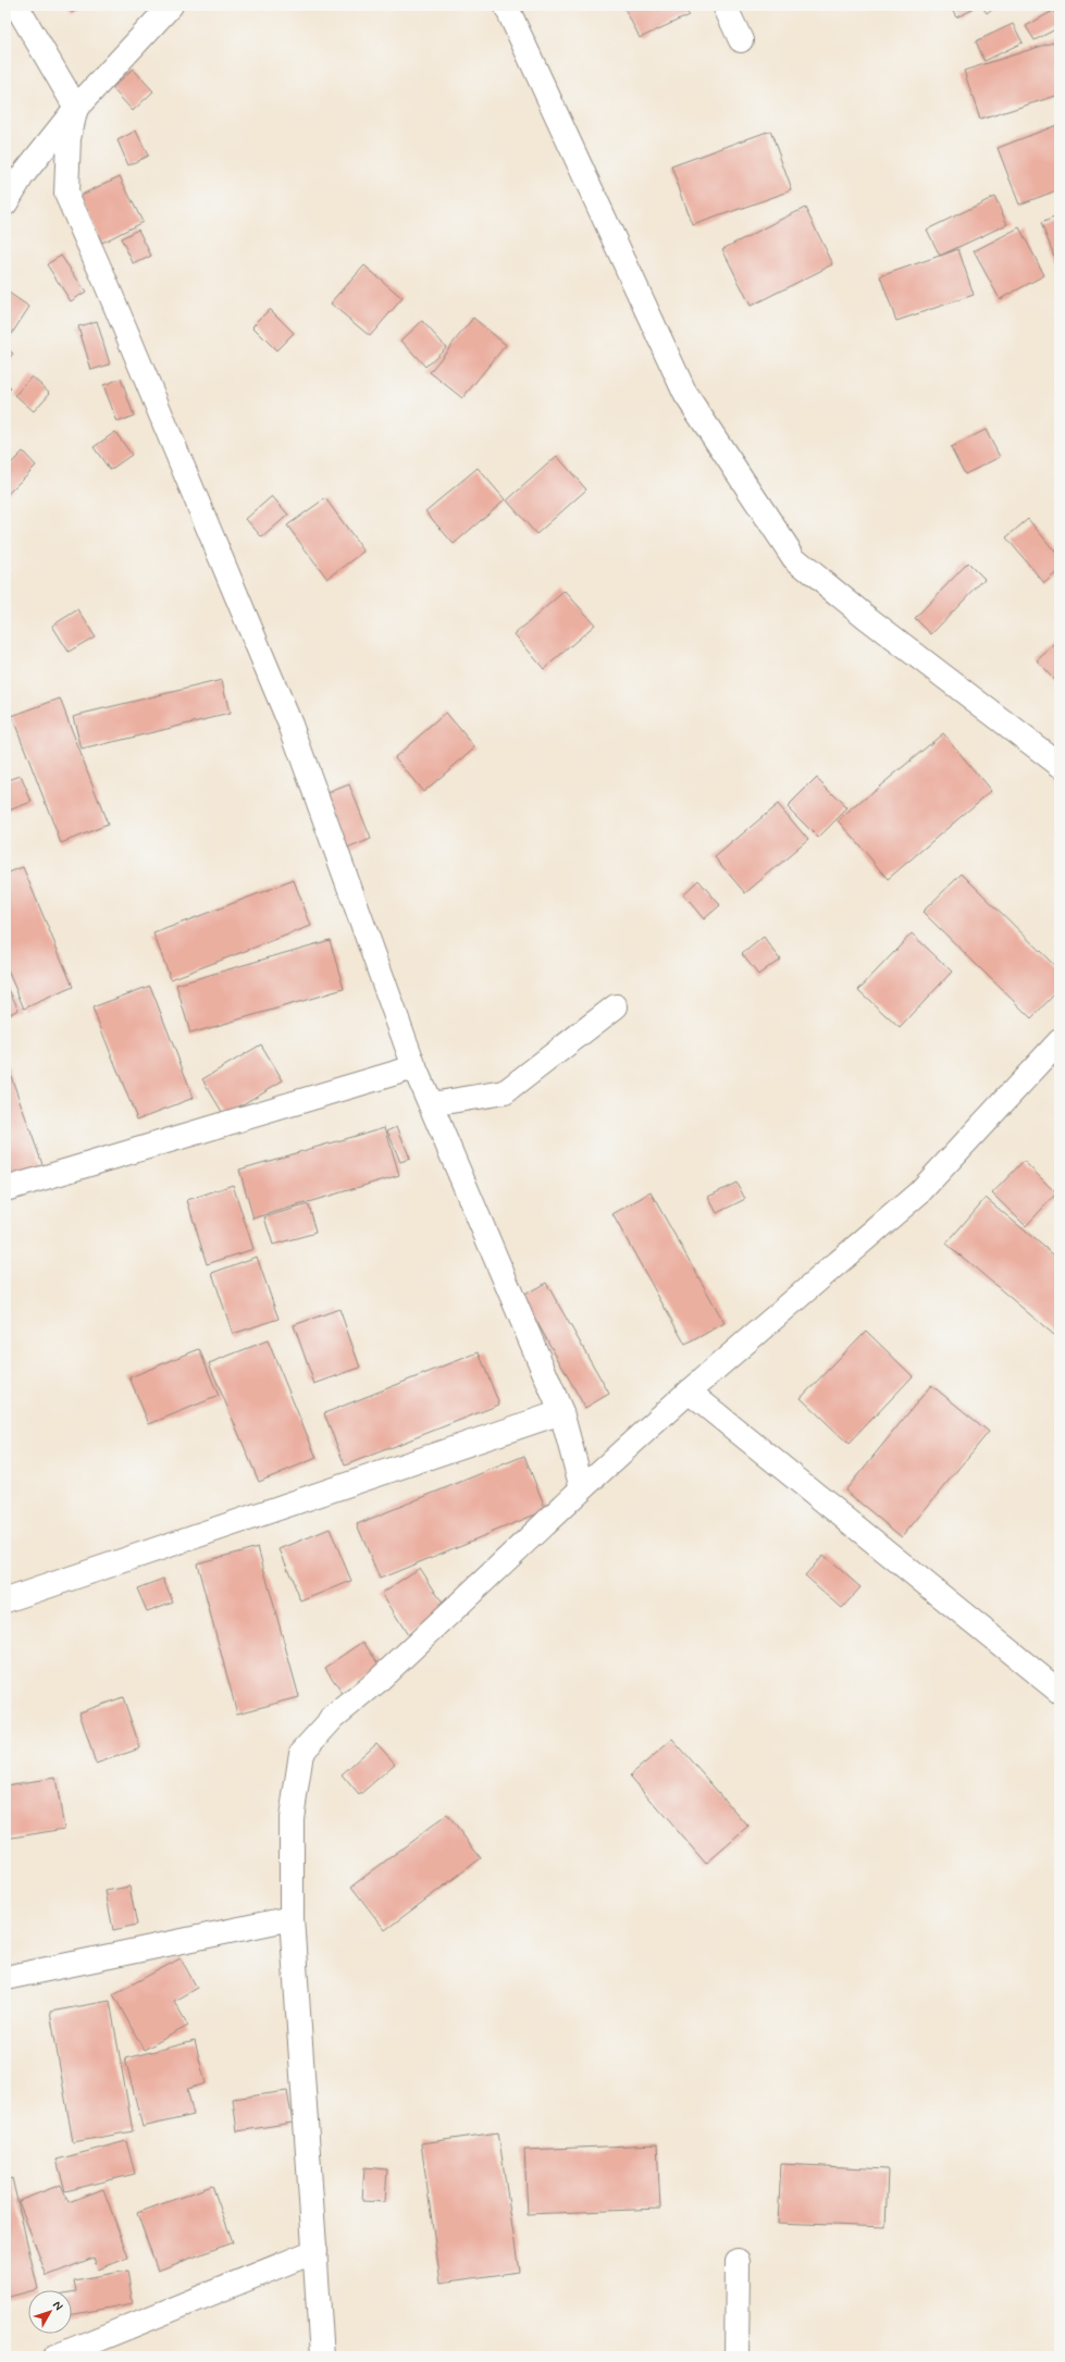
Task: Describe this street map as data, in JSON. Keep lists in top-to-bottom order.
{
  "north": "top right"
}
